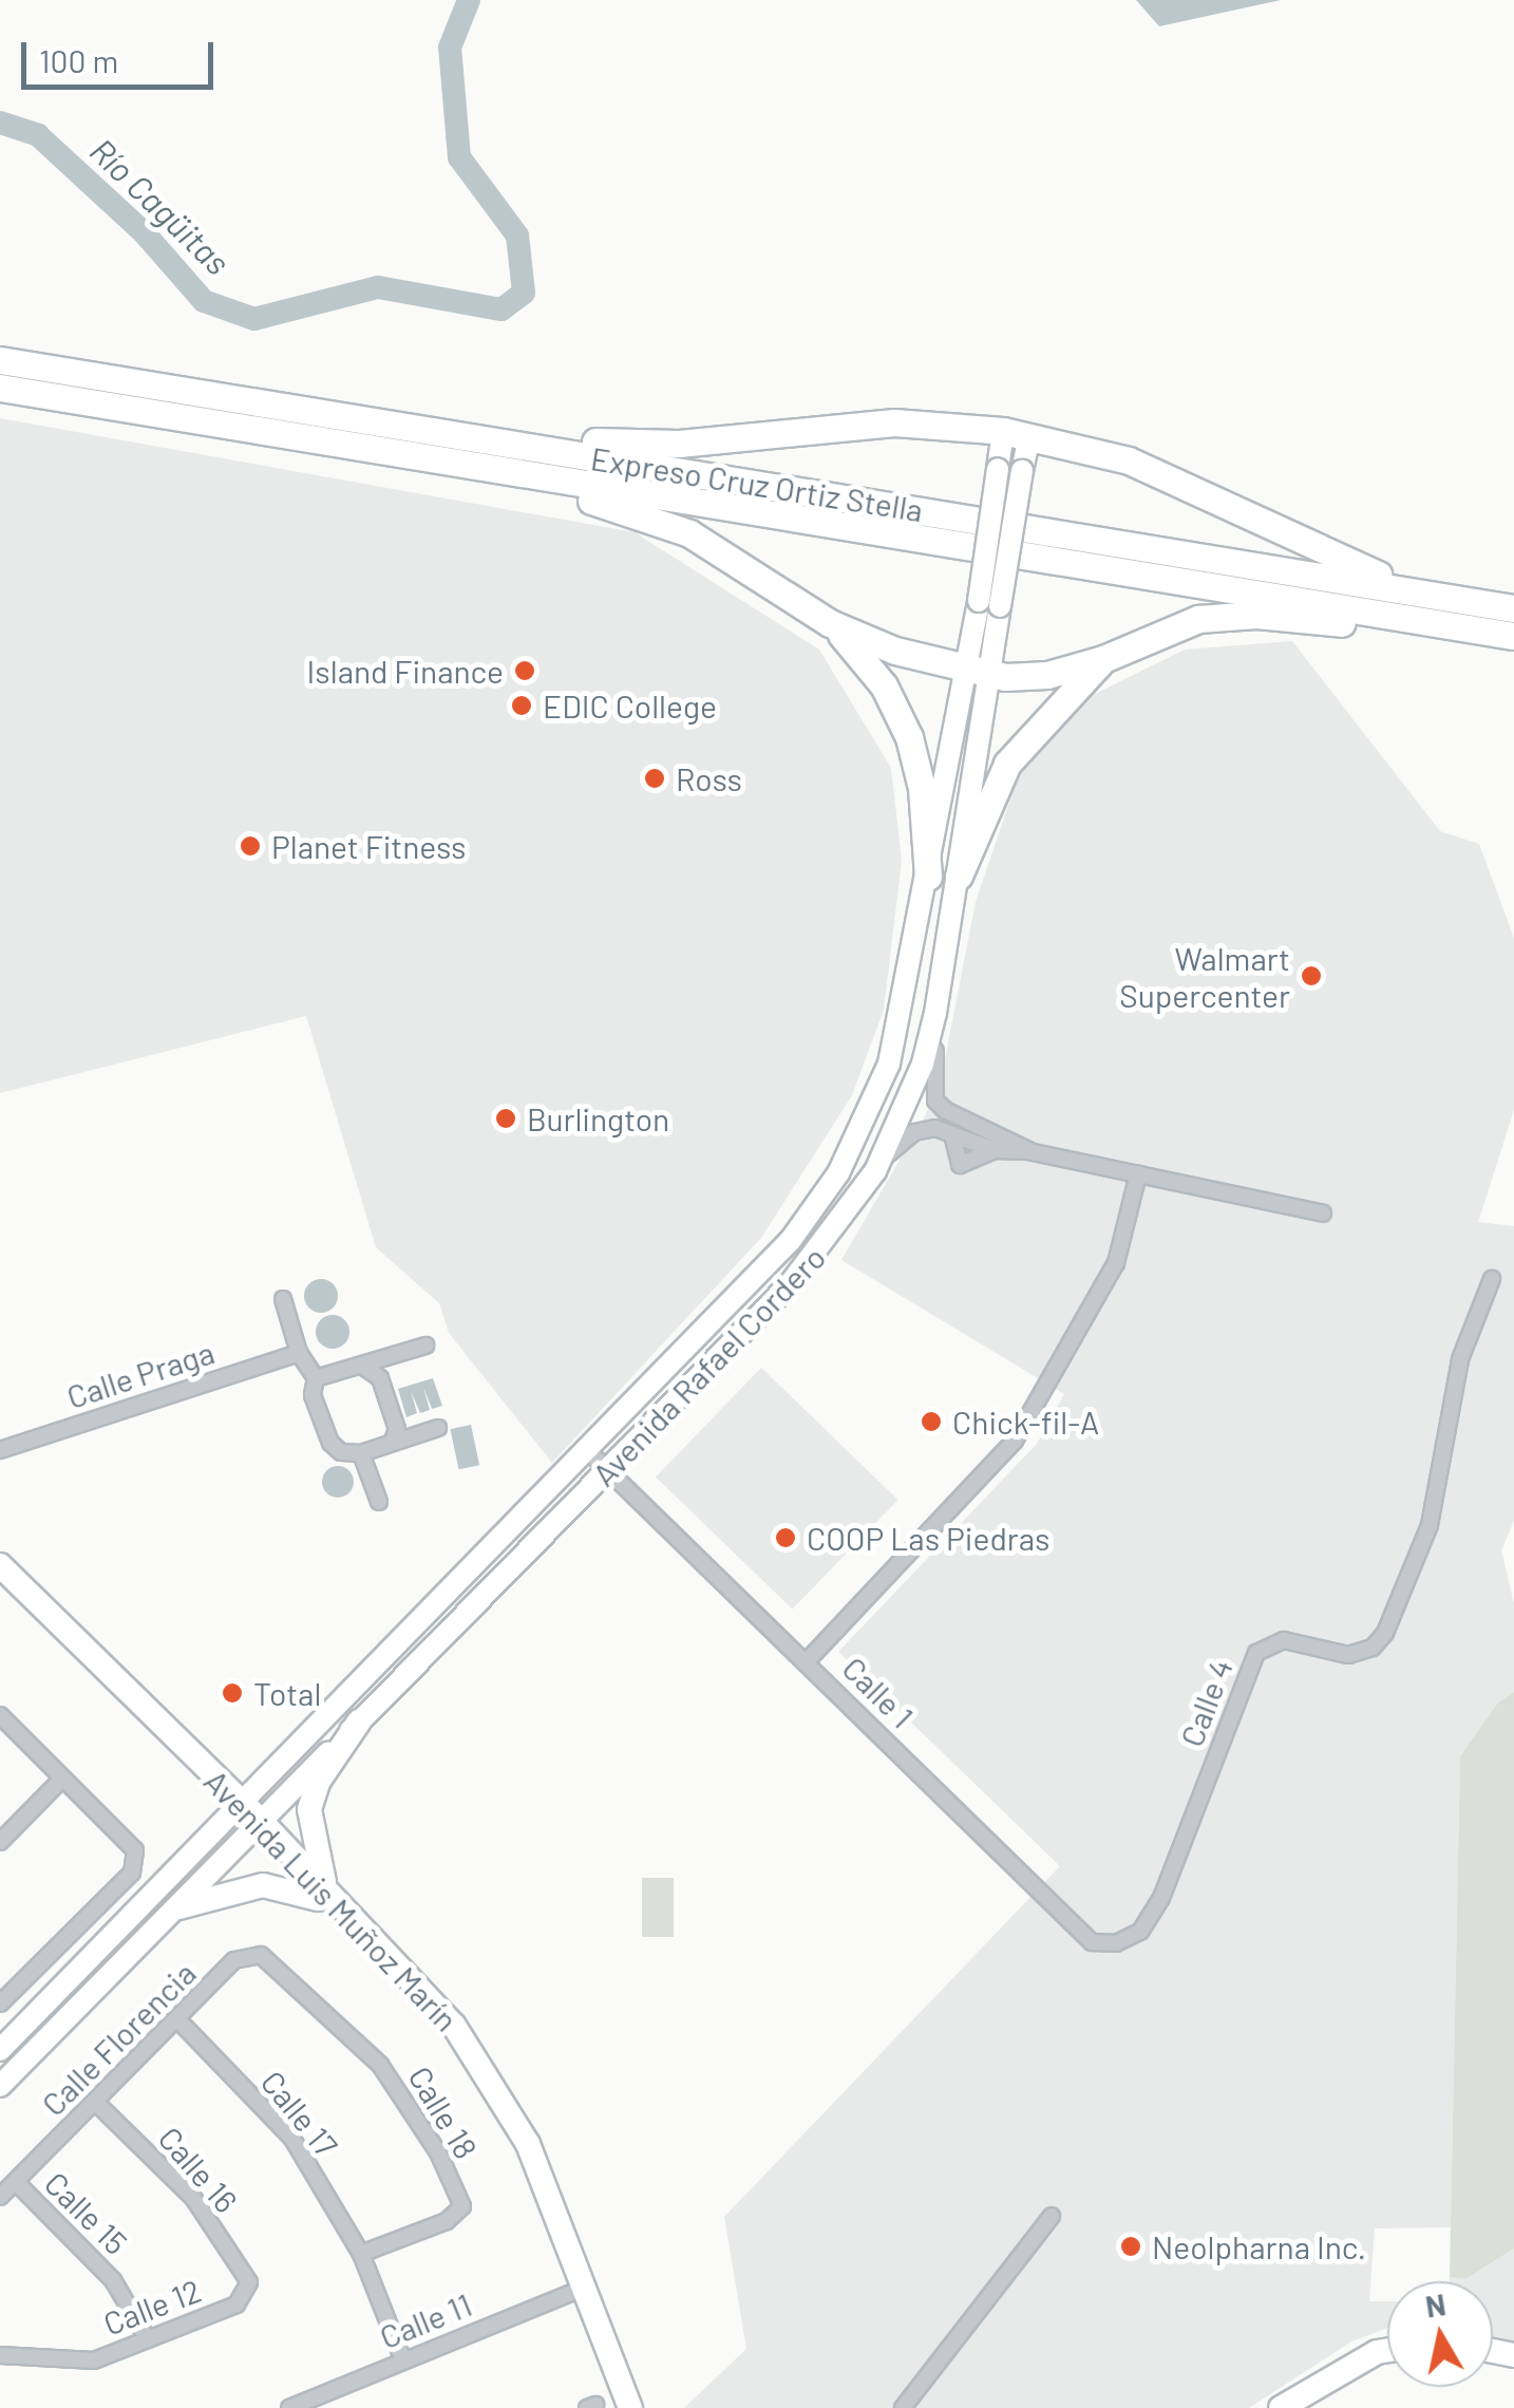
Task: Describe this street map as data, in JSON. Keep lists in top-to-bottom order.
{
  "streets": {
    "highway": ["Expreso Cruz Ortiz Stella"],
    "main road": ["Avenida Rafael Cordero", "Avenida Luis Muñoz Marín"],
    "street": [
      "Calle Praga",
      "Calle 1",
      "Calle 4",
      "Calle Florencia",
      "Calle 18",
      "Calle 17",
      "Calle 16",
      "Calle 15",
      "Calle 12",
      "Calle 11"
    ]
  },
  "crossings": [
    ["Avenida Rafael Cordero", "Calle 1"],
    ["Avenida Rafael Cordero", "Avenida Luis Muñoz Marín"],
    ["Calle 1", "Calle 4"],
    ["Avenida Luis Muñoz Marín", "Calle 11"],
    ["Calle Florencia", "Calle 18"],
    ["Calle Florencia", "Calle 17"],
    ["Calle Florencia", "Calle 16"],
    ["Calle Florencia", "Calle 15"],
    ["Calle 18", "Calle 17"],
    ["Calle 17", "Calle 11"],
    ["Calle 16", "Calle 12"],
    ["Calle 15", "Calle 12"]
  ],
  "water": ["Río Cagüitas"],
  "places": [
    "Island Finance",
    "EDIC College",
    "Ross",
    "Planet Fitness",
    "Walmart Supercenter",
    "Burlington",
    "Chick-fil-A",
    "COOP Las Piedras",
    "Total",
    "Neolpharna Inc."
  ],
  "scale_bar": "100 m",
  "north": "top"
}
